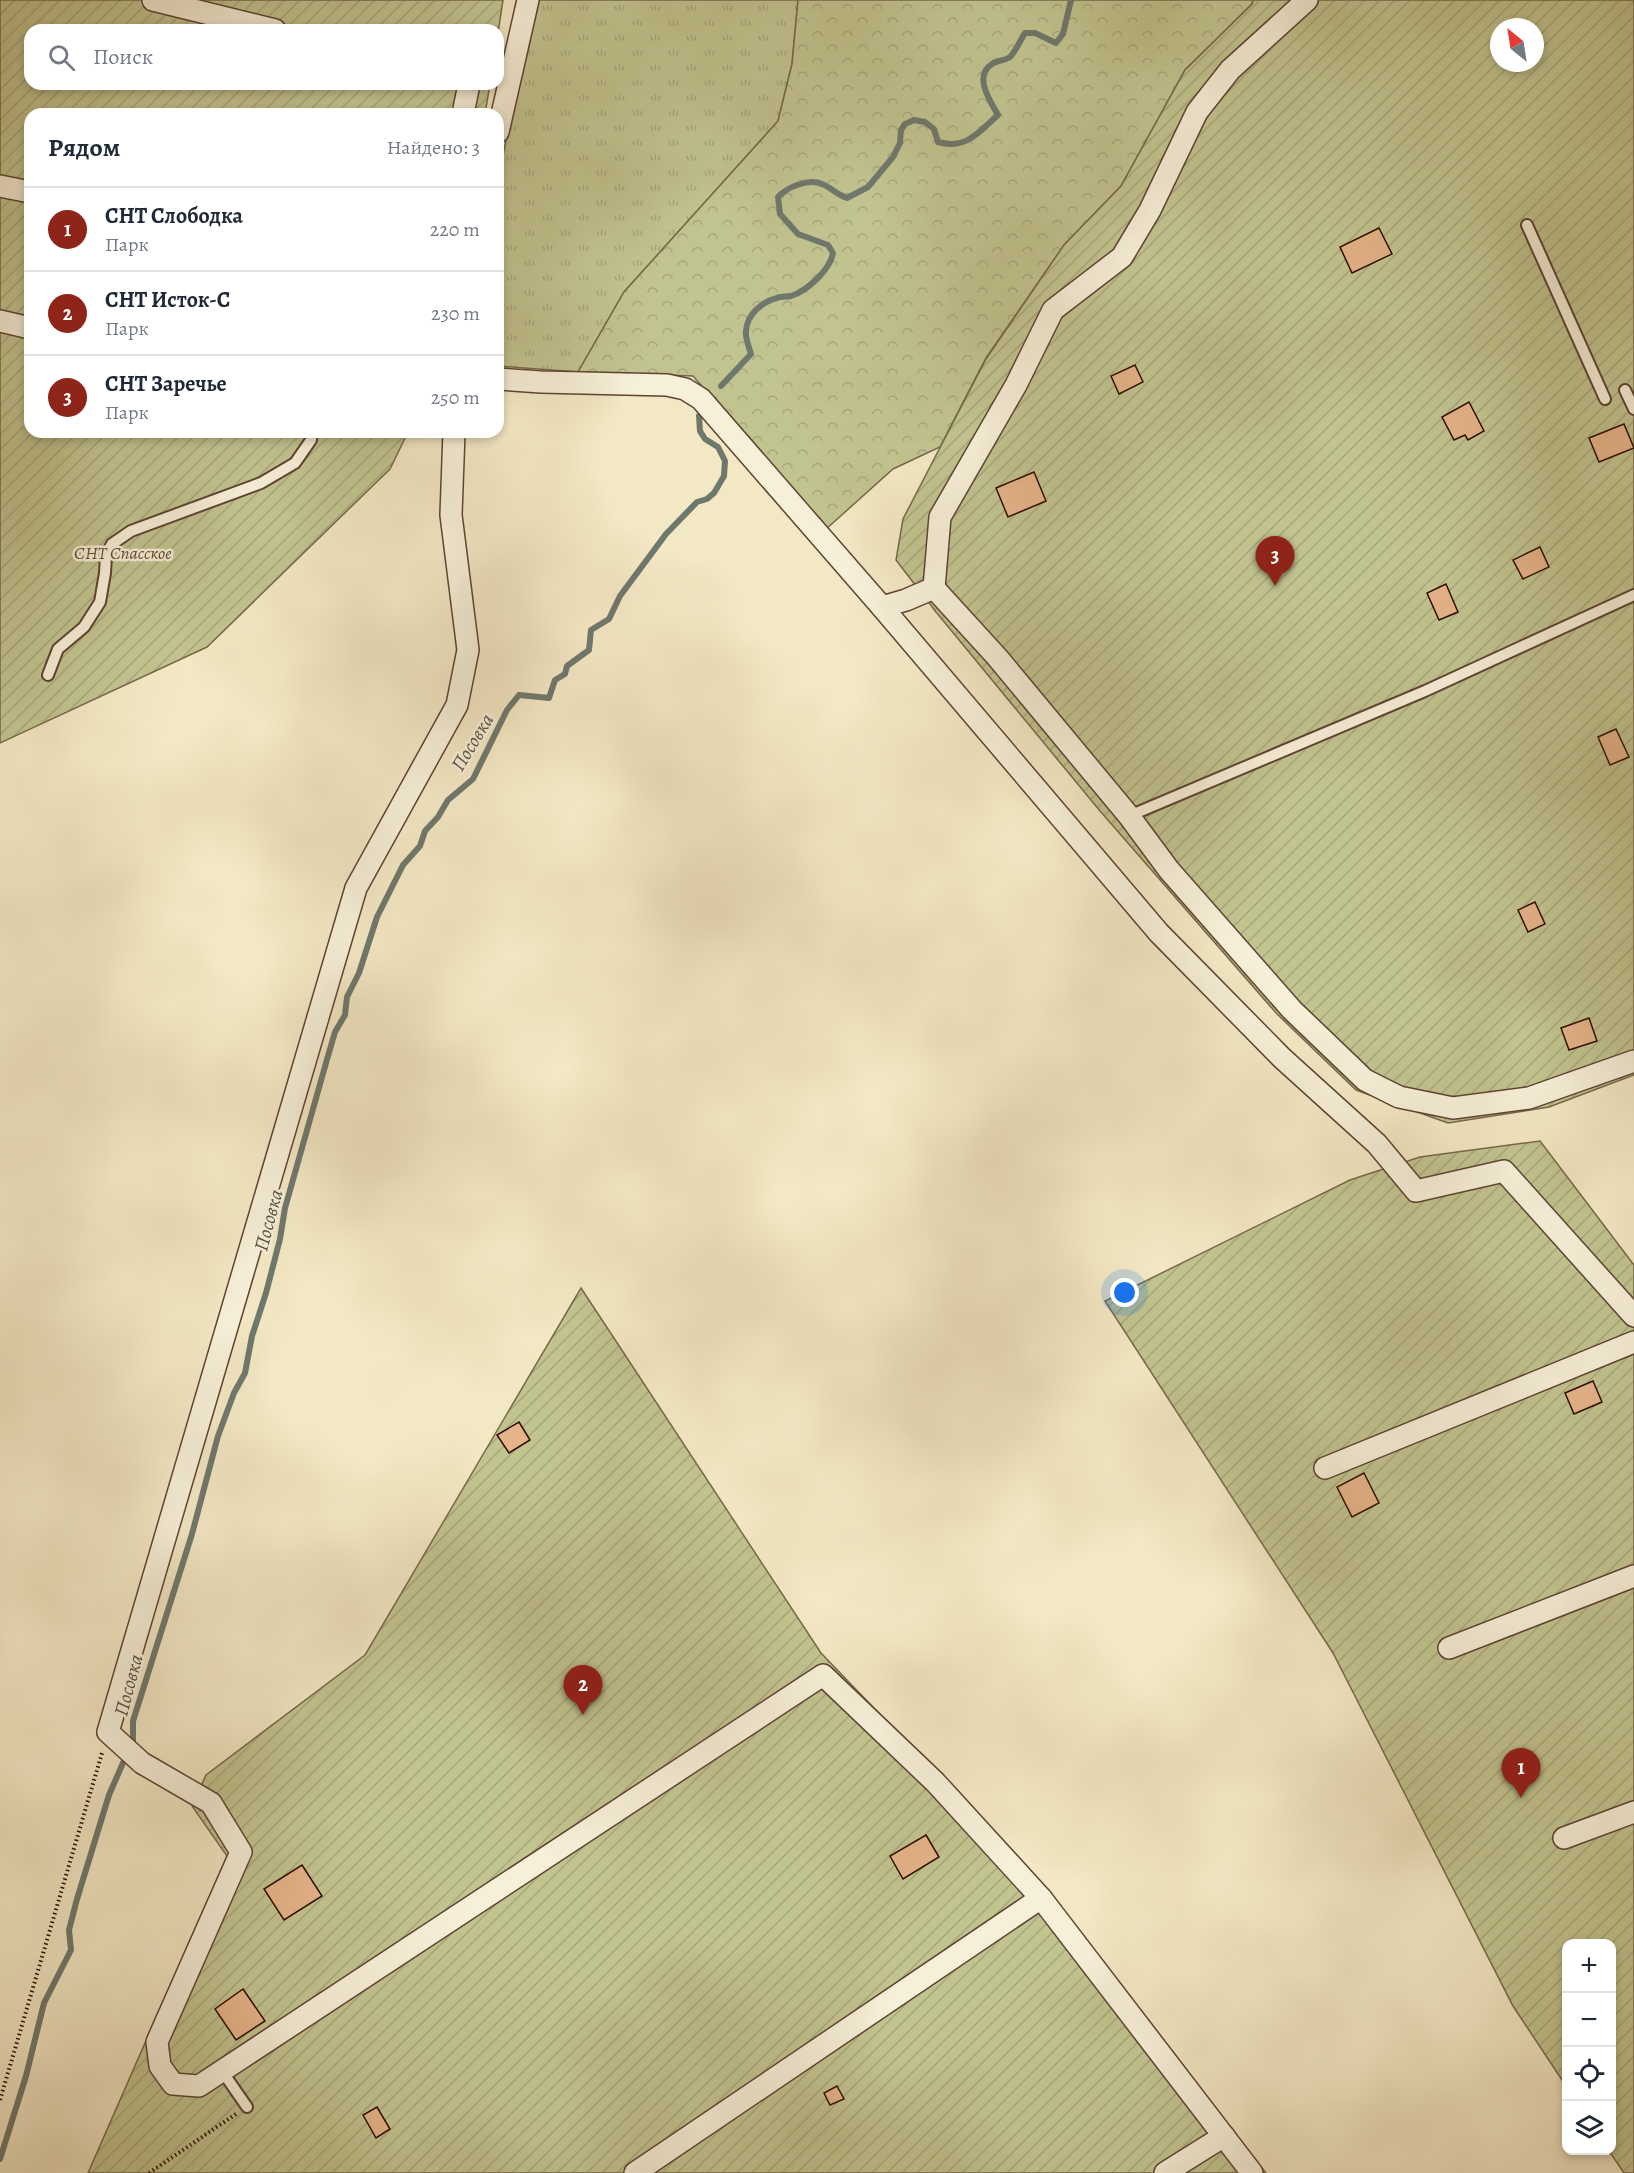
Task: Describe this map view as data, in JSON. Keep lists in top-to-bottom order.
{
  "water": ["Посовка"],
  "parks": ["СНТ Спасское"],
  "north": "top left",
  "page": {
    "search": "Поиск",
    "heading": ["Рядом", "Найдено: 3"],
    "list": [
      {
        "mark": "1",
        "name": "СНТ Слободка",
        "note": "Парк",
        "value": "220 m"
      },
      {
        "mark": "2",
        "name": "СНТ Исток-С",
        "note": "Парк",
        "value": "230 m"
      },
      {
        "mark": "3",
        "name": "СНТ Заречье",
        "note": "Парк",
        "value": "250 m"
      }
    ],
    "pins": ["3", "2", "1"],
    "map_buttons": ["+", "−"]
  }
}
